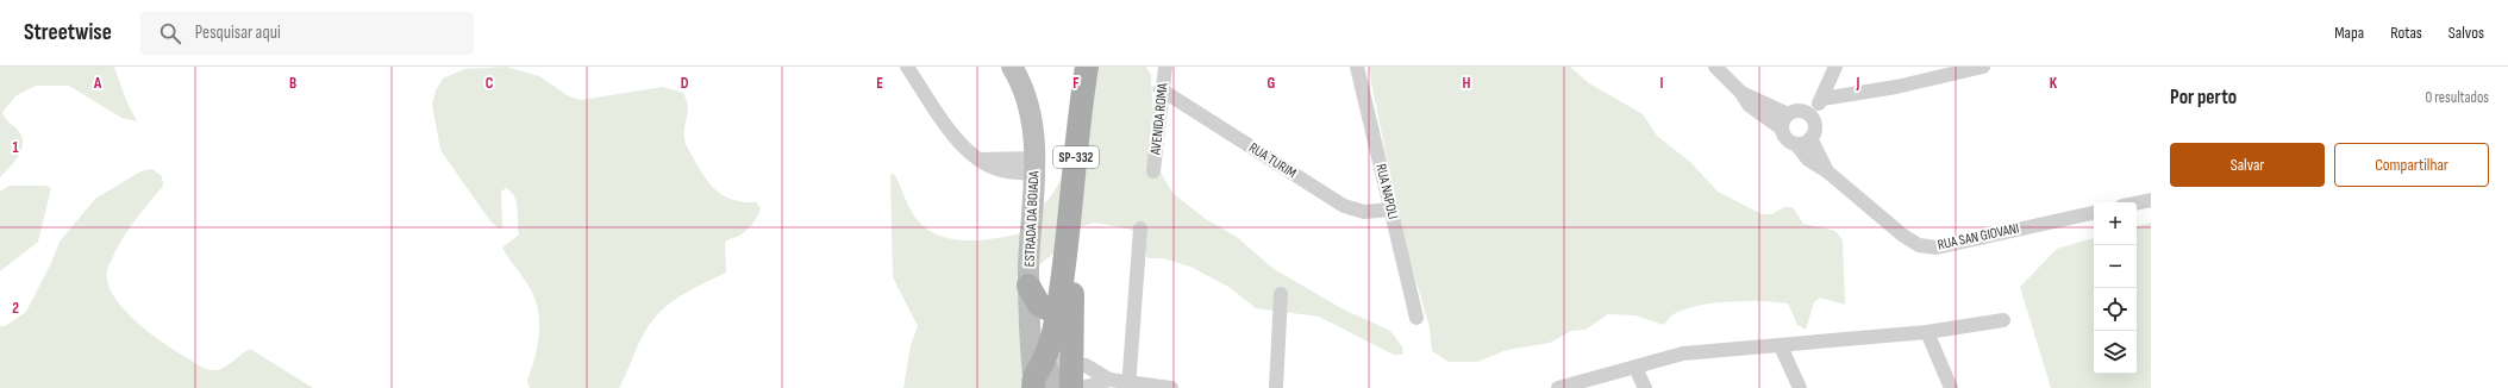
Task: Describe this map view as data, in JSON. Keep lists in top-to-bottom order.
{
  "streets": {
    "main road": ["SP-332", "ESTRADA DA BOIADA"],
    "street": [
      "AVENIDA ROMA",
      "RUA TURIM",
      "RUA NAPOLI",
      "RUA SAN GIOVANI"
    ]
  },
  "crossings": [
    ["AVENIDA ROMA", "RUA TURIM"],
    ["SP-332", "ESTRADA DA BOIADA"],
    ["RUA TURIM", "RUA NAPOLI"]
  ],
  "page": {
    "header": "Streetwise",
    "search": "Pesquisar aqui",
    "nav": ["Mapa", "Rotas", "Salvos"],
    "heading": ["Por perto", "0 resultados"],
    "buttons": ["Salvar", "Compartilhar"],
    "map_buttons": ["+", "−"]
  },
  "grid": {
    "columns": [
      "A",
      "B",
      "C",
      "D",
      "E",
      "F",
      "G",
      "H",
      "I",
      "J",
      "K"
    ],
    "rows": ["1", "2"]
  }
}
